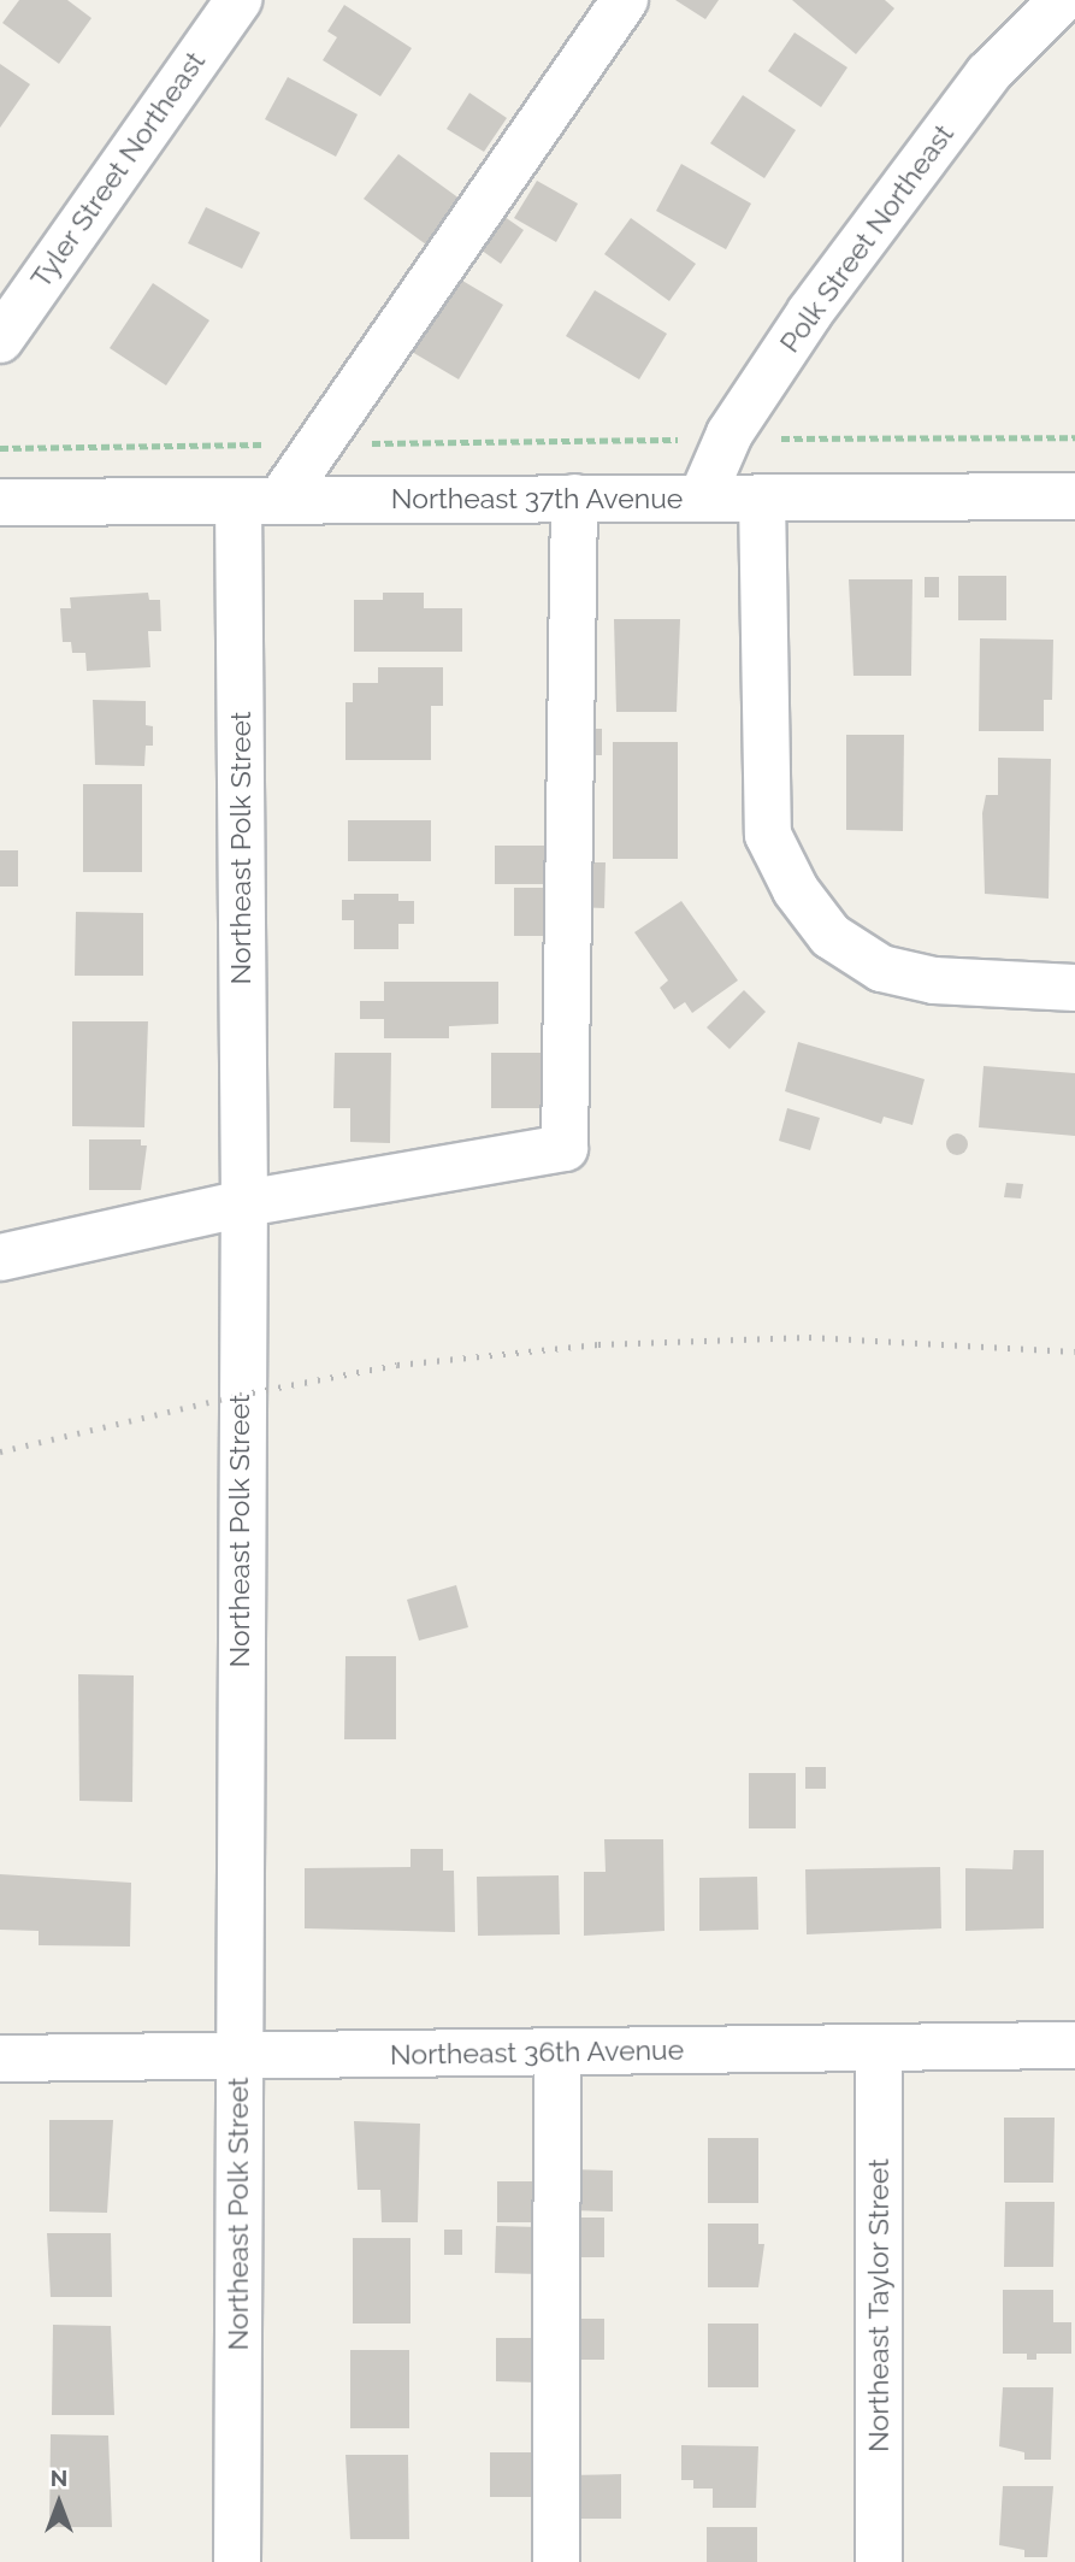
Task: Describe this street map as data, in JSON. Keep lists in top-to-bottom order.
{
  "streets": {
    "street": [
      "Tyler Street Northeast",
      "Polk Street Northeast",
      "Northeast 37th Avenue",
      "Northeast Polk Street",
      "Northeast 36th Avenue",
      "Northeast Taylor Street"
    ]
  },
  "crossings": [
    ["Polk Street Northeast", "Northeast 37th Avenue"],
    ["Northeast 37th Avenue", "Northeast Polk Street"],
    ["Northeast Polk Street", "Northeast 36th Avenue"],
    ["Northeast 36th Avenue", "Northeast Taylor Street"]
  ],
  "north": "top"
}
